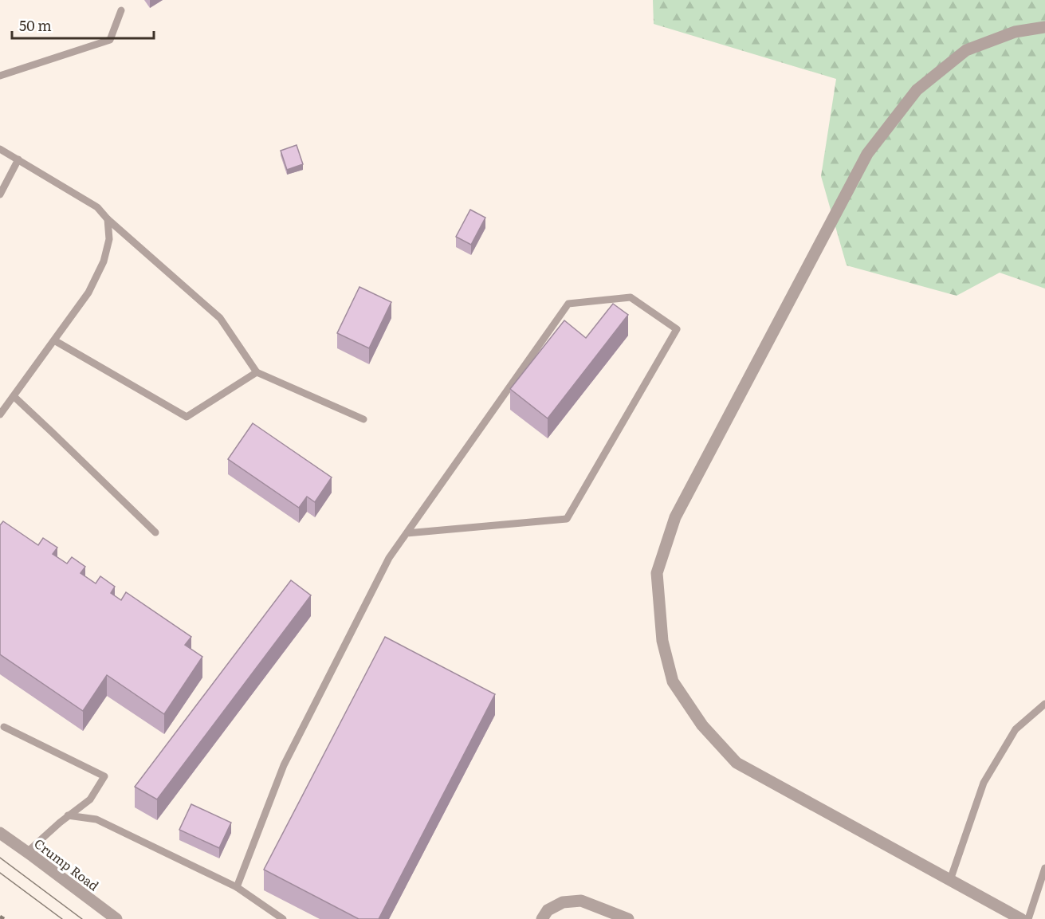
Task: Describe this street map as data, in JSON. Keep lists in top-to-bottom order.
{
  "streets": {
    "street": ["Crump Road"]
  },
  "scale_bar": "50 m"
}
